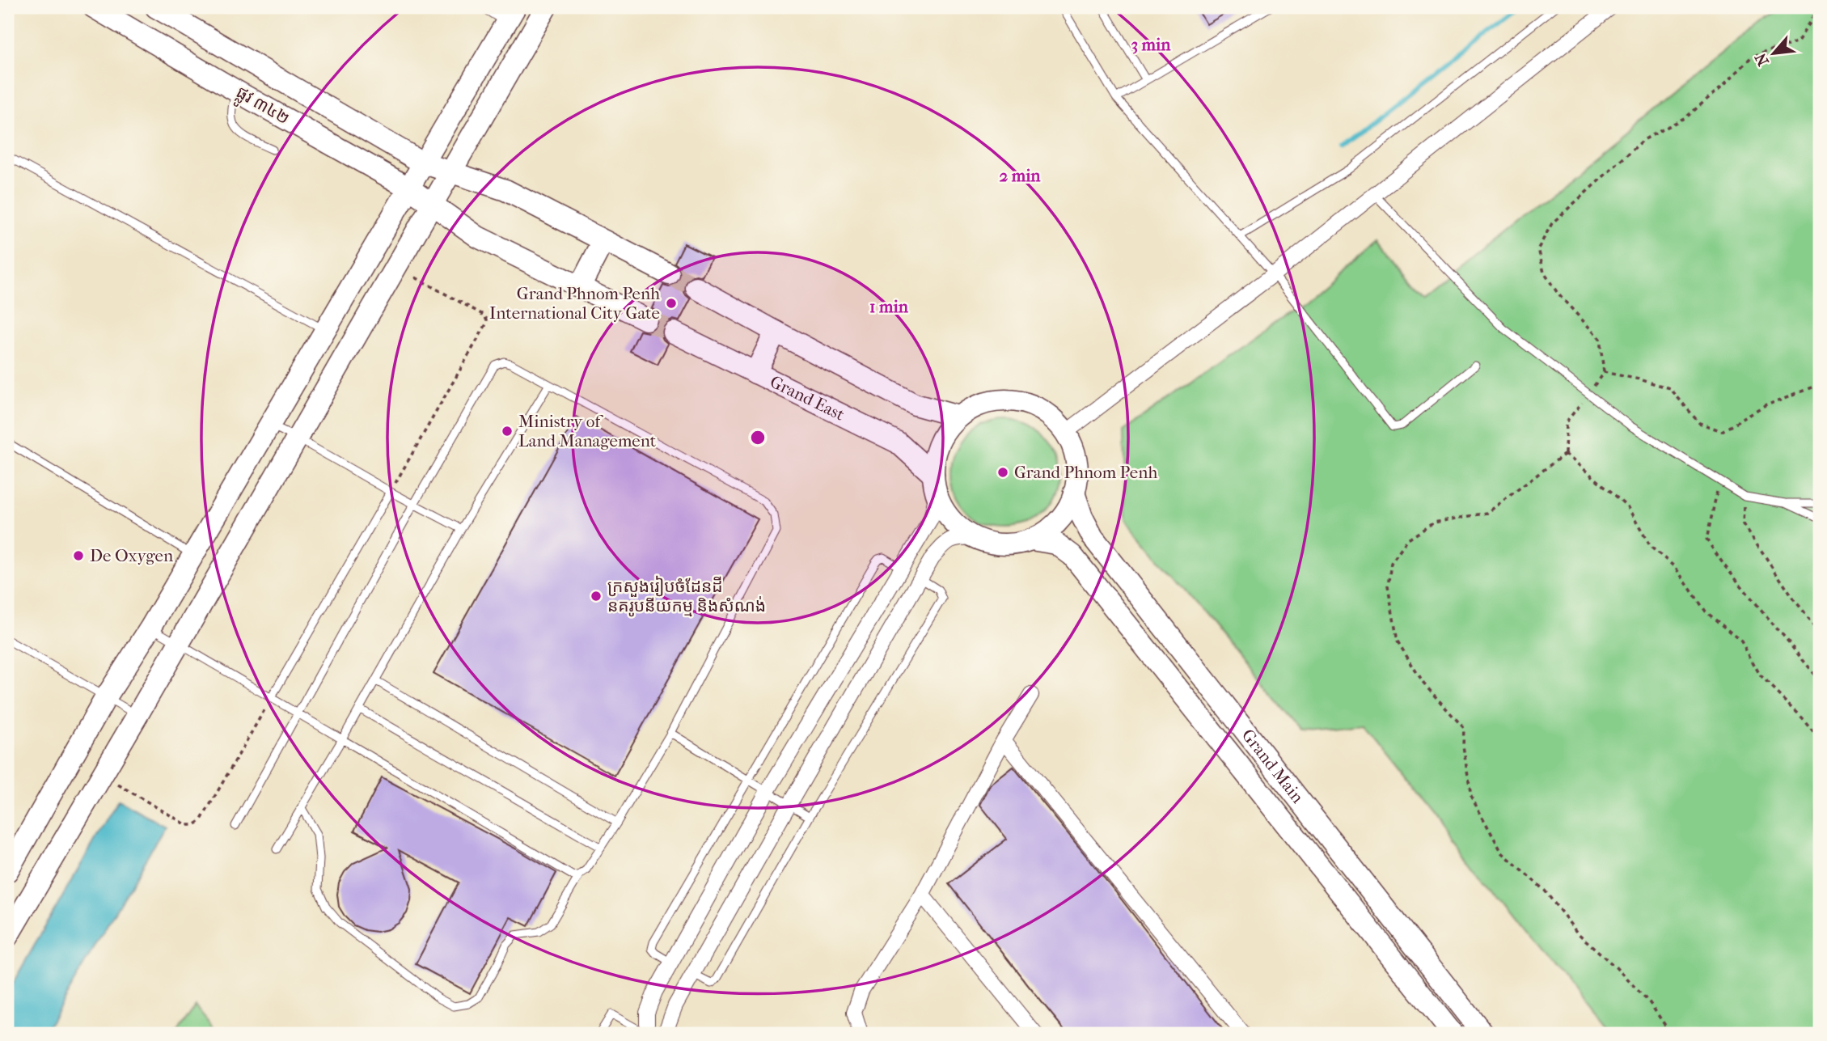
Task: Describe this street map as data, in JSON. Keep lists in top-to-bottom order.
{
  "streets": {
    "street": ["ផ្លូវ ៣៤២", "Grand East", "Grand Main"]
  },
  "crossings": [
    ["Grand East", "Grand Main"]
  ],
  "places": [
    "Grand Phnom Penh International City Gate",
    "Ministry of Land Management",
    "Grand Phnom Penh",
    "De Oxygen",
    "ក្រសួងរៀបចំដែនដី នគរូបនីយកម្ម និងសំណង់"
  ],
  "north": "bottom left",
  "rings": ["3 min", "2 min", "1 min"]
}
